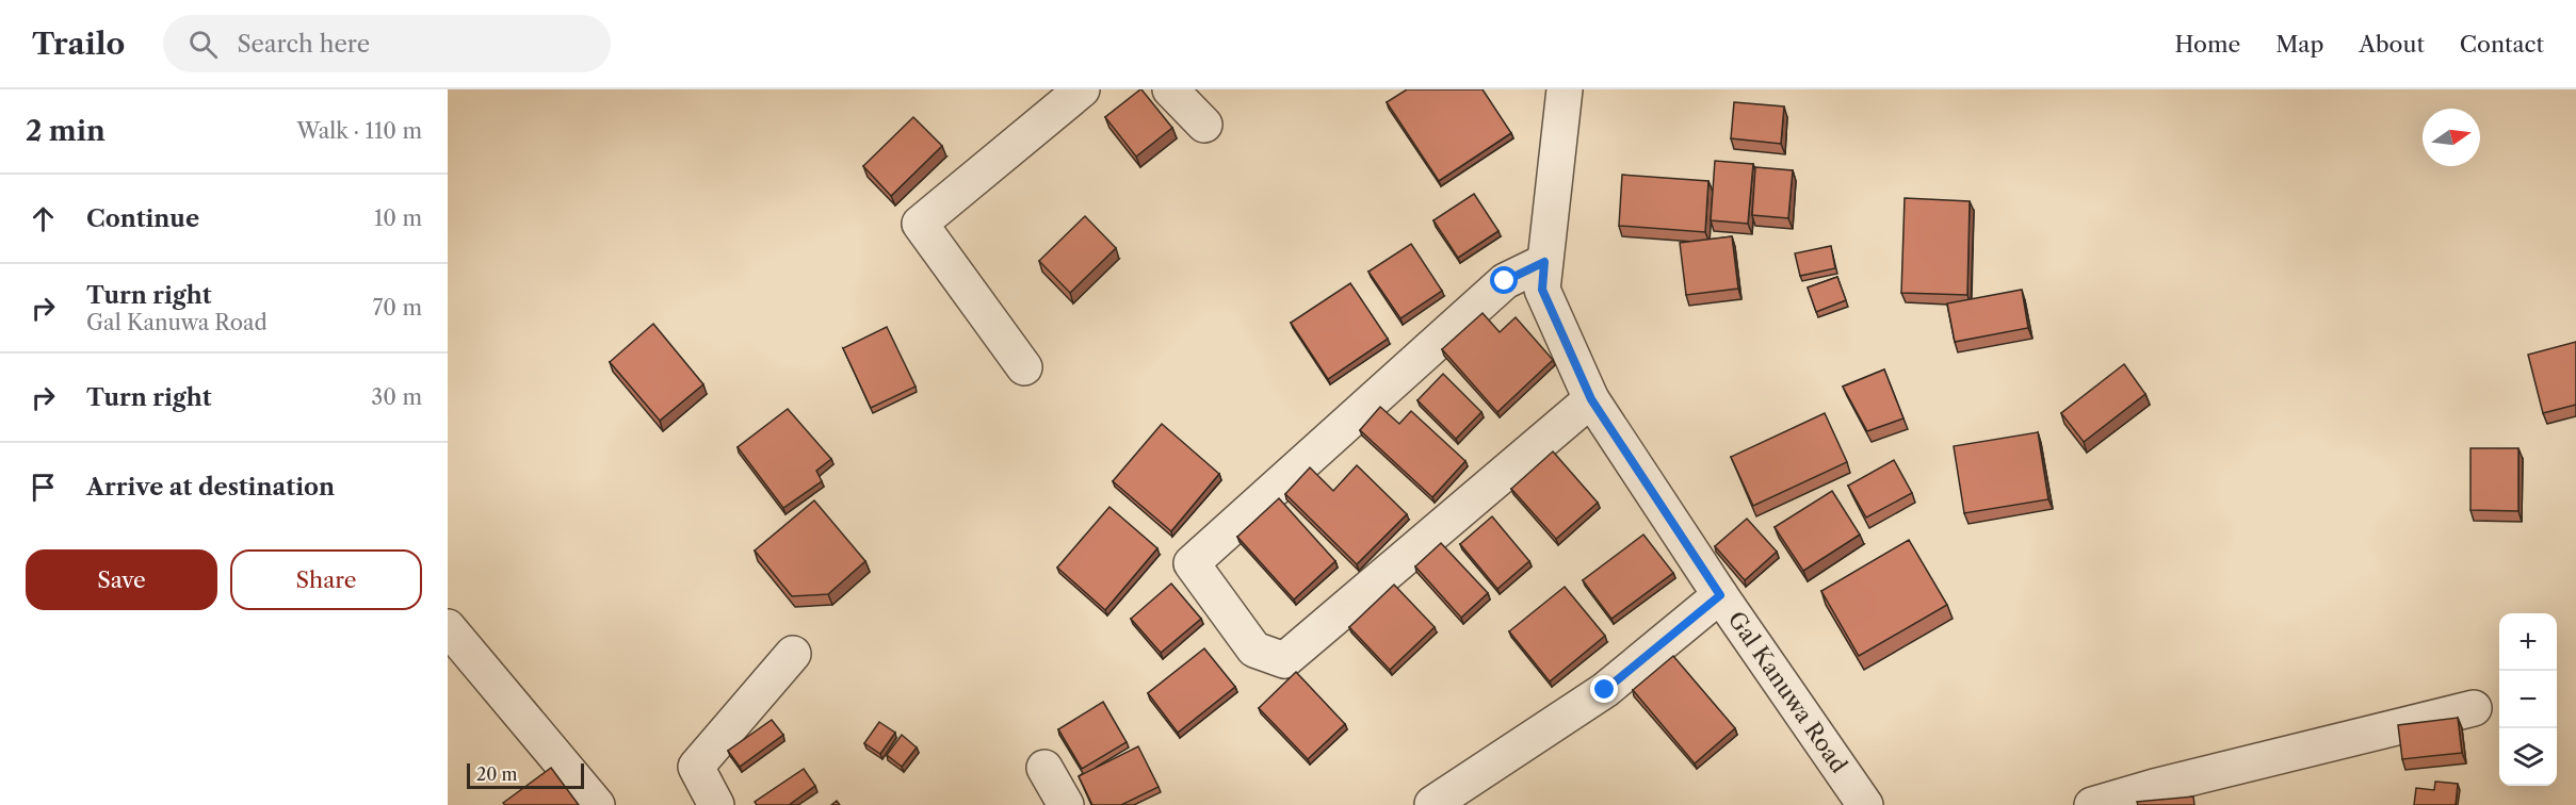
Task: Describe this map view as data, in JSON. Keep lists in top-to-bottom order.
{
  "streets": {
    "street": ["Gal Kanuwa Road"]
  },
  "scale_bar": "20 m",
  "north": "right",
  "page": {
    "header": "Trailo",
    "search": "Search here",
    "nav": [
      "Home",
      "Map",
      "About",
      "Contact"
    ],
    "heading": ["2 min", "Walk · 110 m"],
    "list": [
      ["Continue", "10 m"],
      ["Turn right", "Gal Kanuwa Road", "70 m"],
      ["Turn right", "30 m"],
      "Arrive at destination"
    ],
    "buttons": ["Save", "Share"],
    "map_buttons": ["+", "−"],
    "scale": "20 m"
  }
}
